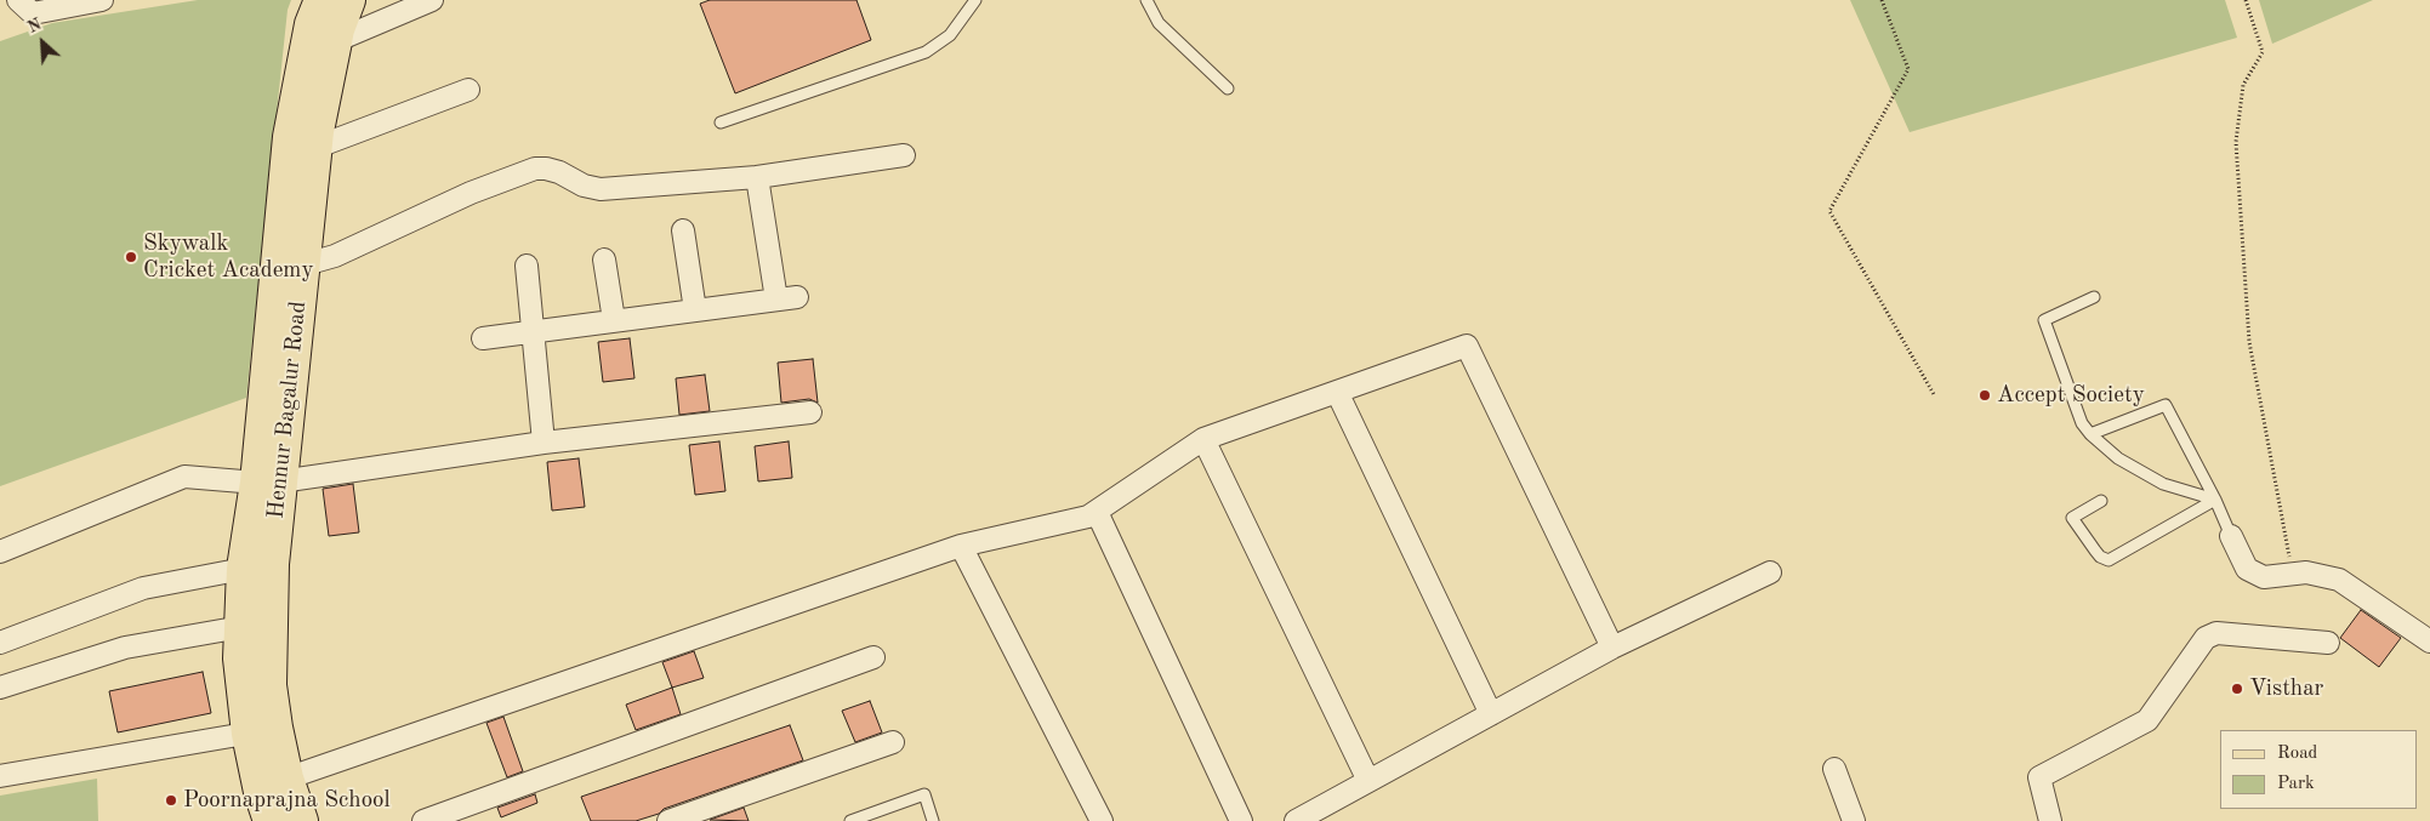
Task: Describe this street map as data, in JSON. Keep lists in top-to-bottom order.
{
  "streets": {
    "main road": ["Hennur Bagalur Road"]
  },
  "places": [
    "Skywalk Cricket Academy",
    "Accept Society",
    "Visthar",
    "Poornaprajna School"
  ],
  "legend": ["Road", "Park"],
  "north": "top left"
}
